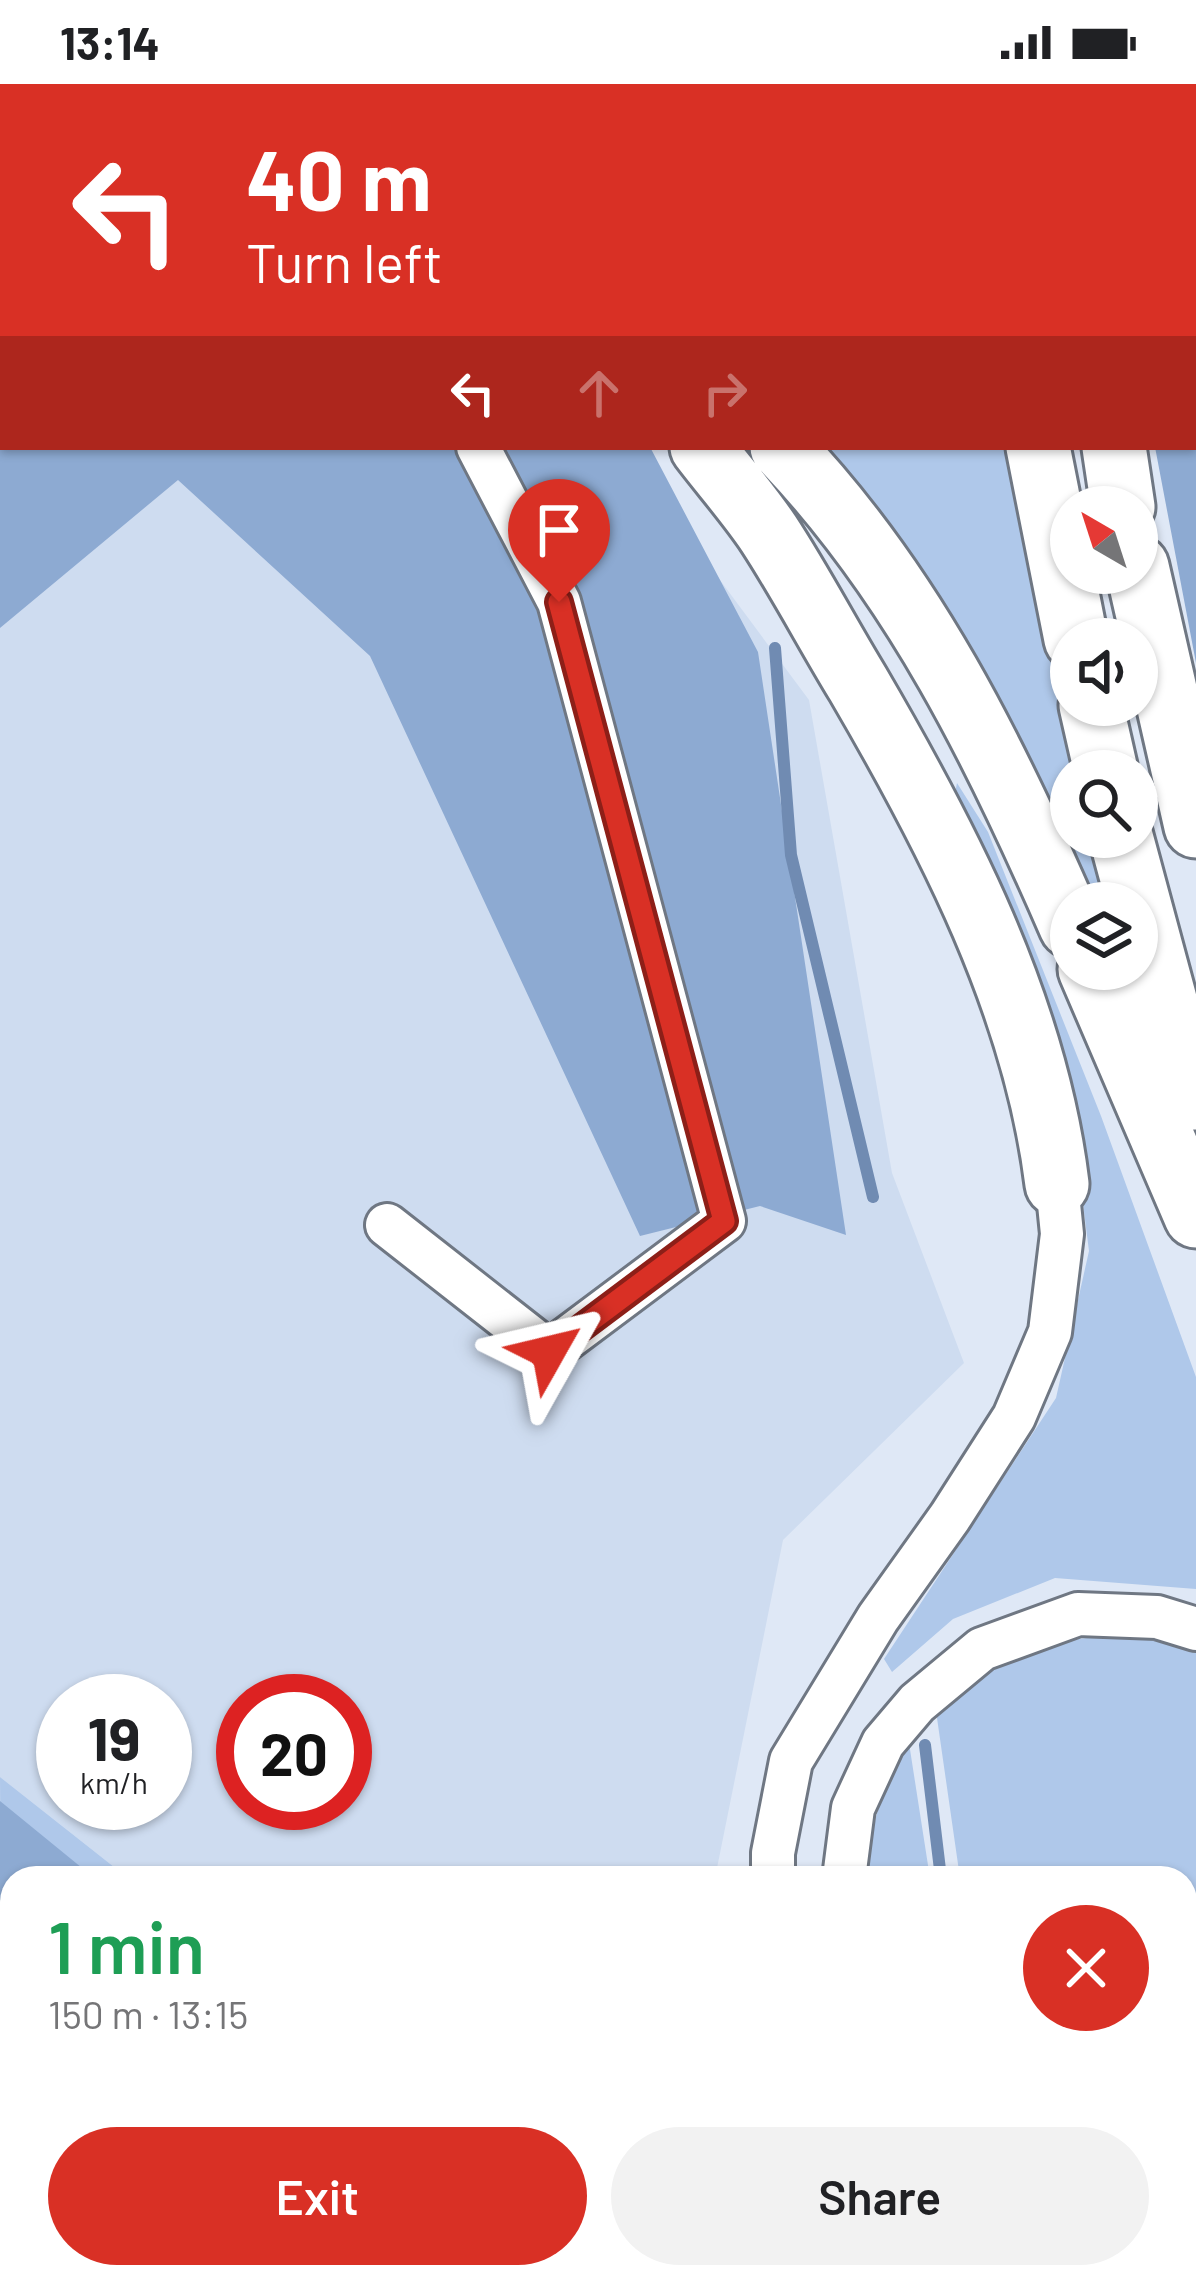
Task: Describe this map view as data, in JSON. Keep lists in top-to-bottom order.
{
  "north": "top left",
  "page": {
    "status": "13:14",
    "turn": ["40 m", "Turn left"],
    "speed": "19 km/h",
    "limit": "20",
    "heading": ["1 min", "150 m · 13:15"],
    "buttons": ["Exit", "Share"]
  }
}
